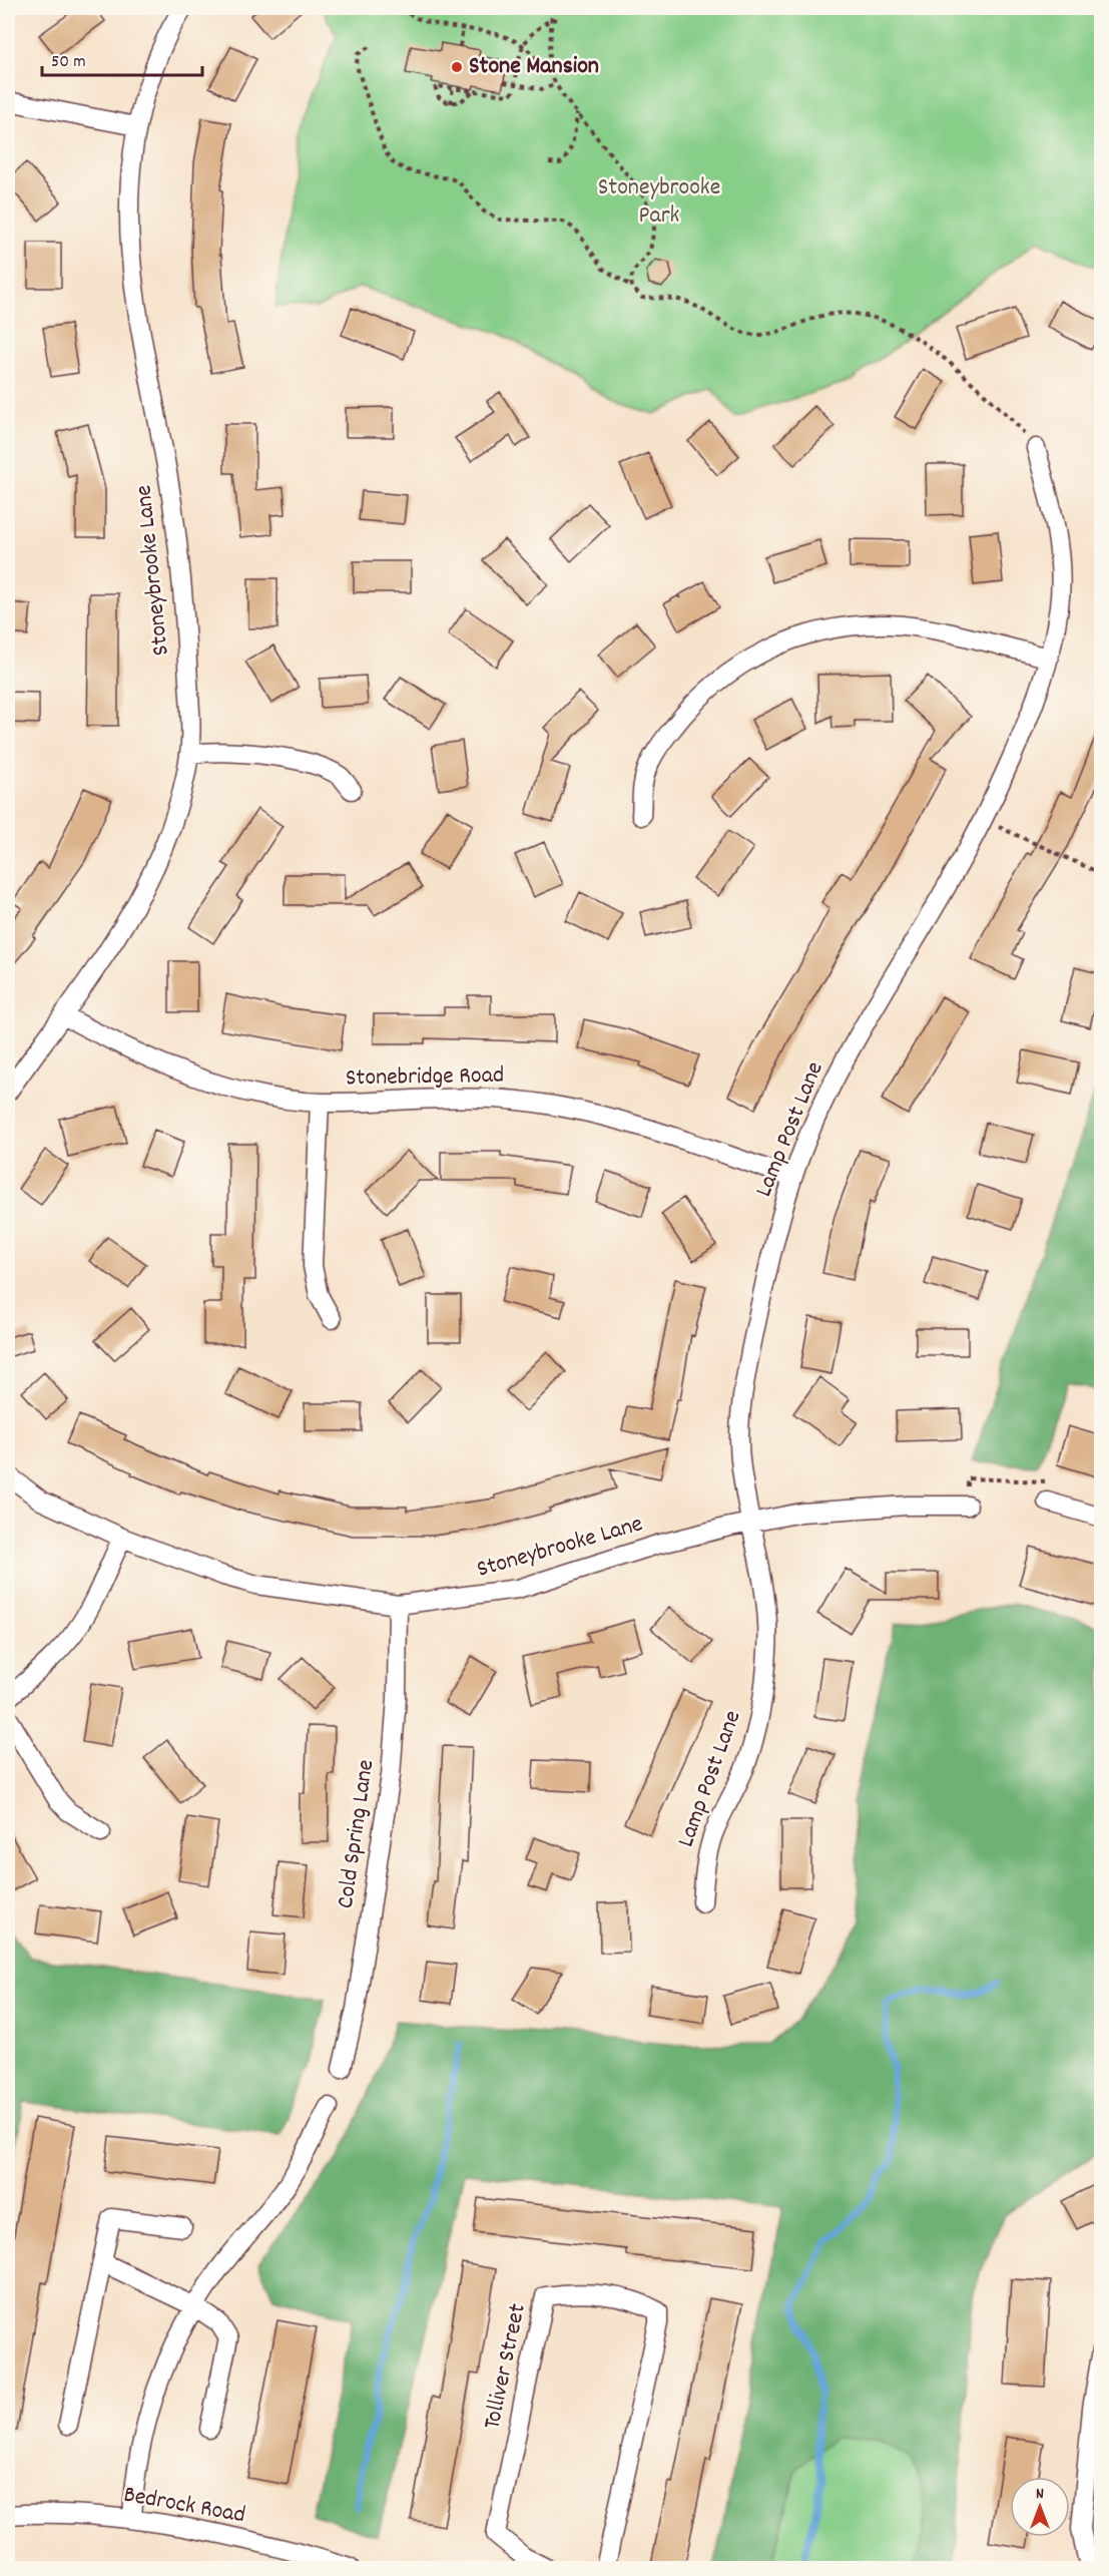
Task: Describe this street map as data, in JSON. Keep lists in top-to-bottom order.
{
  "streets": {
    "street": [
      "Stoneybrooke Lane",
      "Stonebridge Road",
      "Lamp Post Lane",
      "Cold Spring Lane",
      "Tolliver Street",
      "Bedrock Road"
    ]
  },
  "crossings": [
    ["Stoneybrooke Lane", "Stonebridge Road"],
    ["Stoneybrooke Lane", "Lamp Post Lane"],
    ["Stoneybrooke Lane", "Cold Spring Lane"],
    ["Stonebridge Road", "Lamp Post Lane"]
  ],
  "parks": ["Stoneybrooke Park"],
  "places": ["Stone Mansion"],
  "scale_bar": "50 m",
  "north": "top"
}
